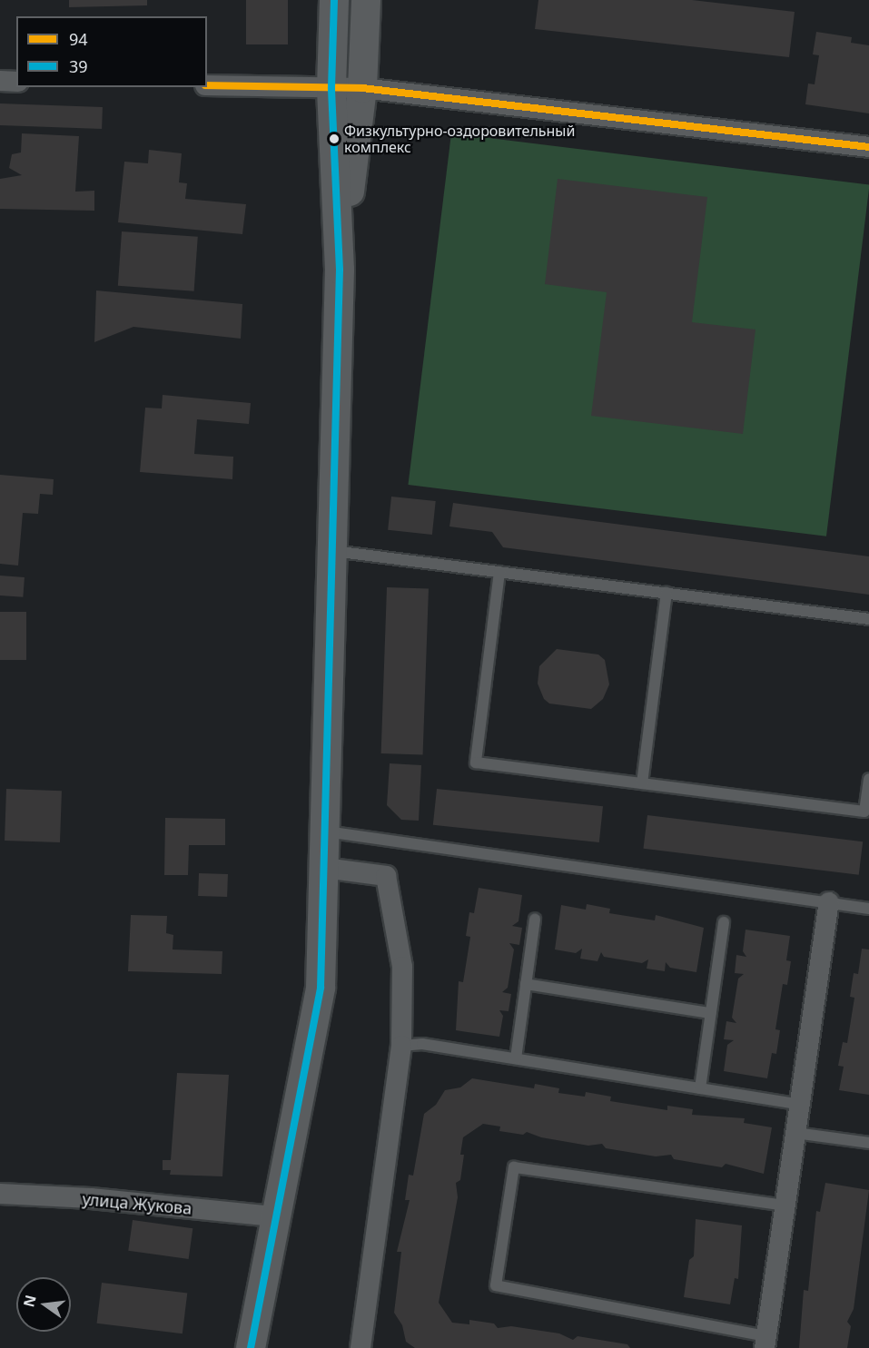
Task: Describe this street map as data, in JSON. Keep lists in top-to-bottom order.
{
  "streets": {
    "street": ["улица Жукова"]
  },
  "places": ["Физкультурно-оздоровительный комплекс"],
  "lines": ["transit line 39", "transit line 94"],
  "legend": ["94", "39"],
  "north": "left"
}
